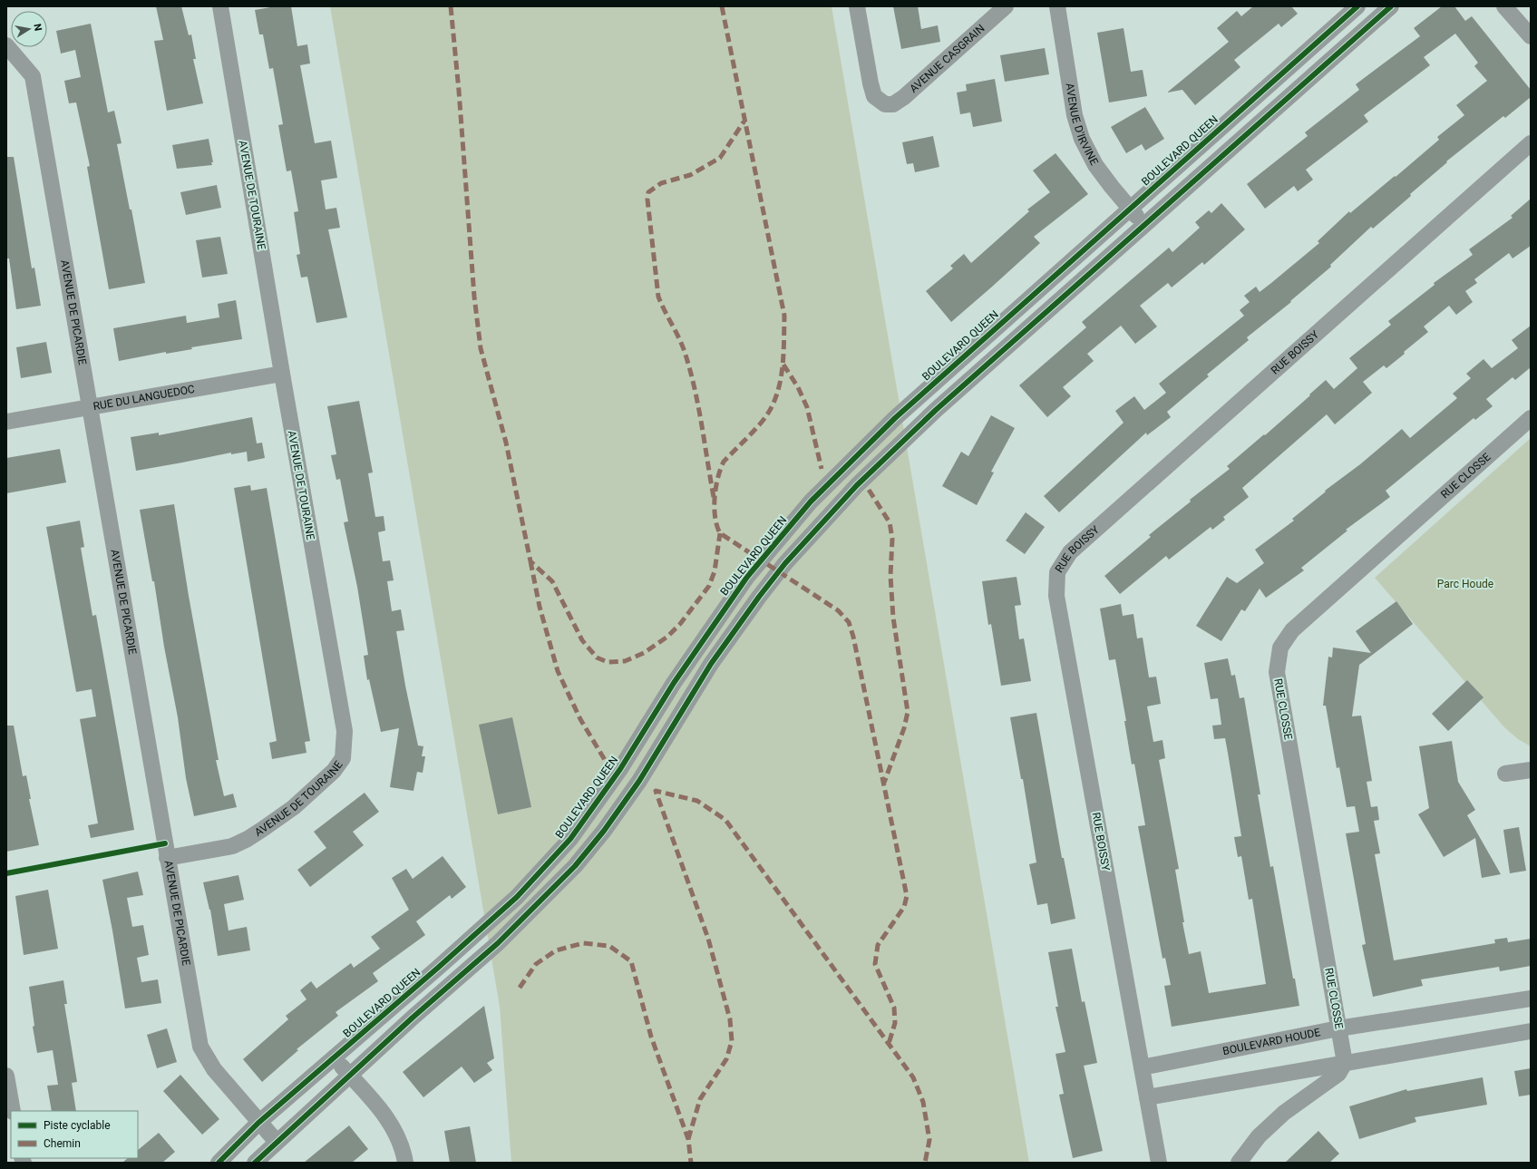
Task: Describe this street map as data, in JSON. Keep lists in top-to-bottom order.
{
  "streets": {
    "street": [
      "AVENUE CASGRAIN",
      "AVENUE D'IRVINE",
      "BOULEVARD QUEEN",
      "AVENUE DE TOURAINE",
      "AVENUE DE PICARDIE",
      "RUE BOISSY",
      "RUE DU LANGUEDOC",
      "RUE CLOSSE",
      "BOULEVARD HOUDE"
    ]
  },
  "crossings": [
    ["AVENUE D'IRVINE", "BOULEVARD QUEEN"],
    ["BOULEVARD QUEEN", "AVENUE DE PICARDIE"],
    ["AVENUE DE TOURAINE", "AVENUE DE PICARDIE"],
    ["AVENUE DE TOURAINE", "RUE DU LANGUEDOC"],
    ["AVENUE DE PICARDIE", "RUE DU LANGUEDOC"],
    ["RUE BOISSY", "BOULEVARD HOUDE"],
    ["RUE CLOSSE", "BOULEVARD HOUDE"]
  ],
  "parks": ["Parc Houde"],
  "legend": ["Piste cyclable", "Chemin"],
  "north": "right"
}
